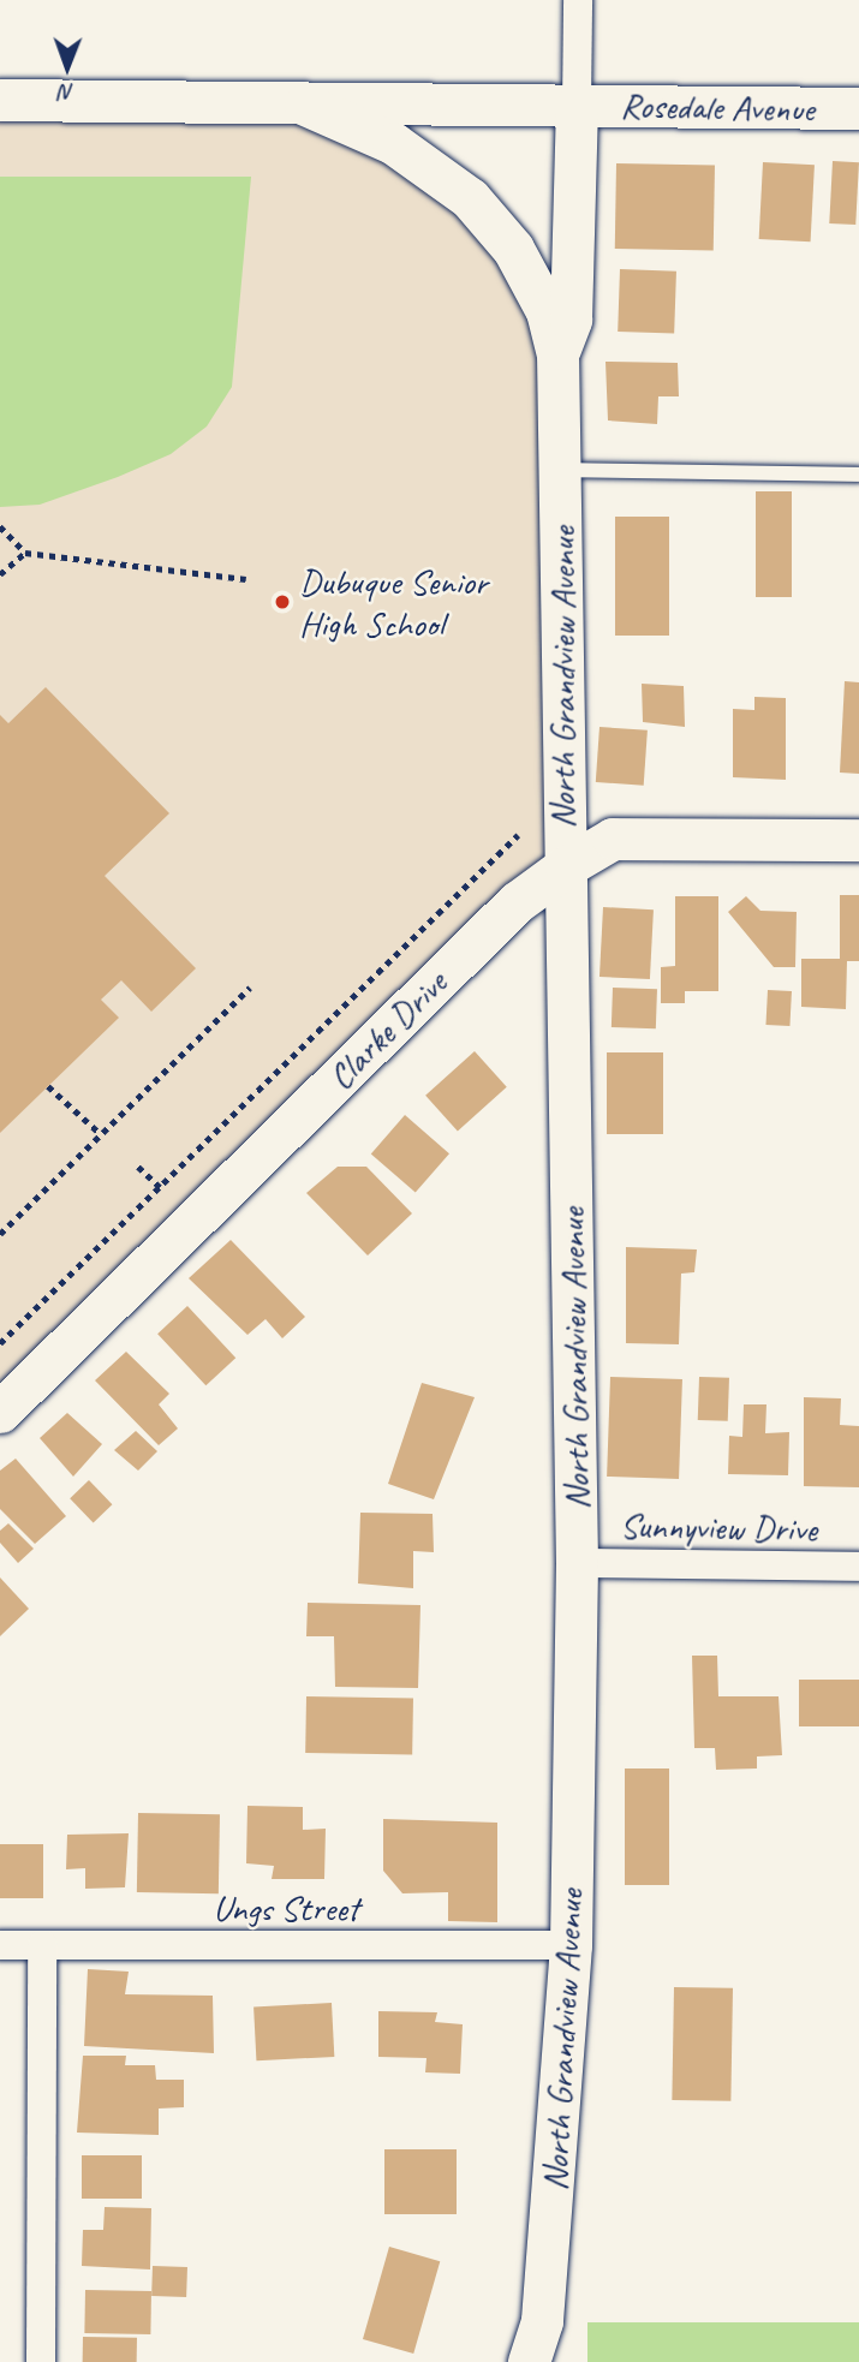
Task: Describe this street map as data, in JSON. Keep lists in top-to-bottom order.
{
  "streets": {
    "street": [
      "Rosedale Avenue",
      "North Grandview Avenue",
      "Clarke Drive",
      "Sunnyview Drive",
      "Ungs Street"
    ]
  },
  "crossings": [
    ["Rosedale Avenue", "North Grandview Avenue"],
    ["North Grandview Avenue", "Clarke Drive"],
    ["North Grandview Avenue", "Sunnyview Drive"],
    ["North Grandview Avenue", "Ungs Street"]
  ],
  "places": ["Dubuque Senior High School"],
  "north": "bottom"
}
